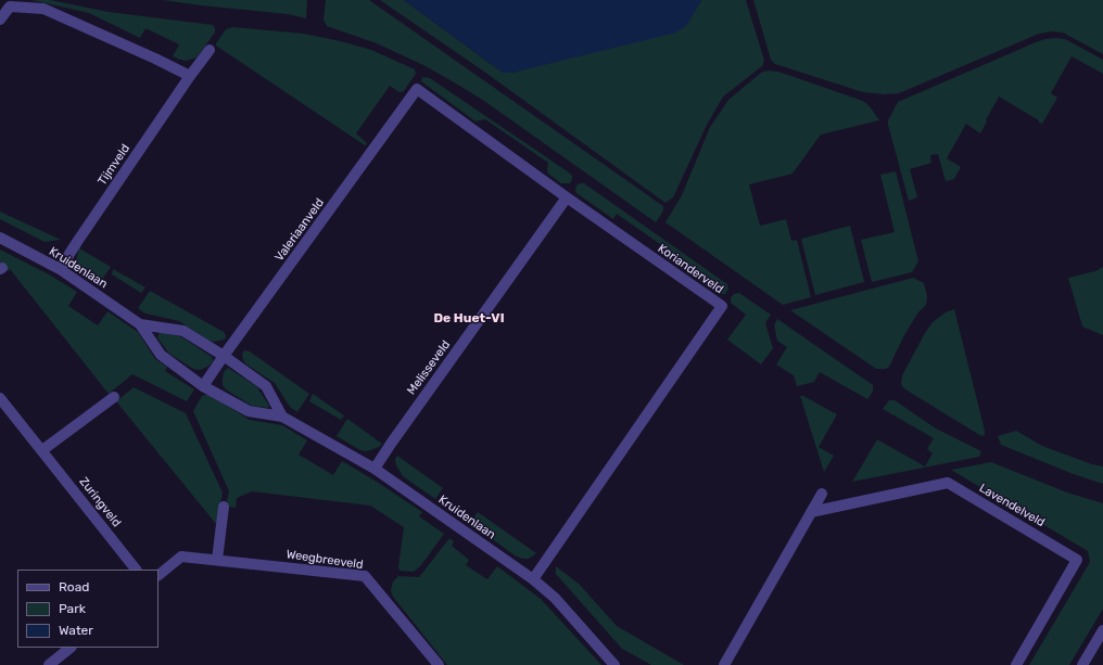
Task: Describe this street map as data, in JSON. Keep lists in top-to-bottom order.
{
  "streets": {
    "street": [
      "Tijmveld",
      "Valeriaanveld",
      "Kruidenlaan",
      "Korianderveld",
      "Melisseveld",
      "Zuringveld",
      "Lavendelveld",
      "Weegbreeveld"
    ]
  },
  "crossings": [
    ["Tijmveld", "Kruidenlaan"],
    ["Valeriaanveld", "Kruidenlaan"],
    ["Valeriaanveld", "Korianderveld"],
    ["Kruidenlaan", "Korianderveld"],
    ["Kruidenlaan", "Melisseveld"],
    ["Korianderveld", "Melisseveld"]
  ],
  "districts": ["De Huet-VI"],
  "legend": ["Road", "Park", "Water"]
}
